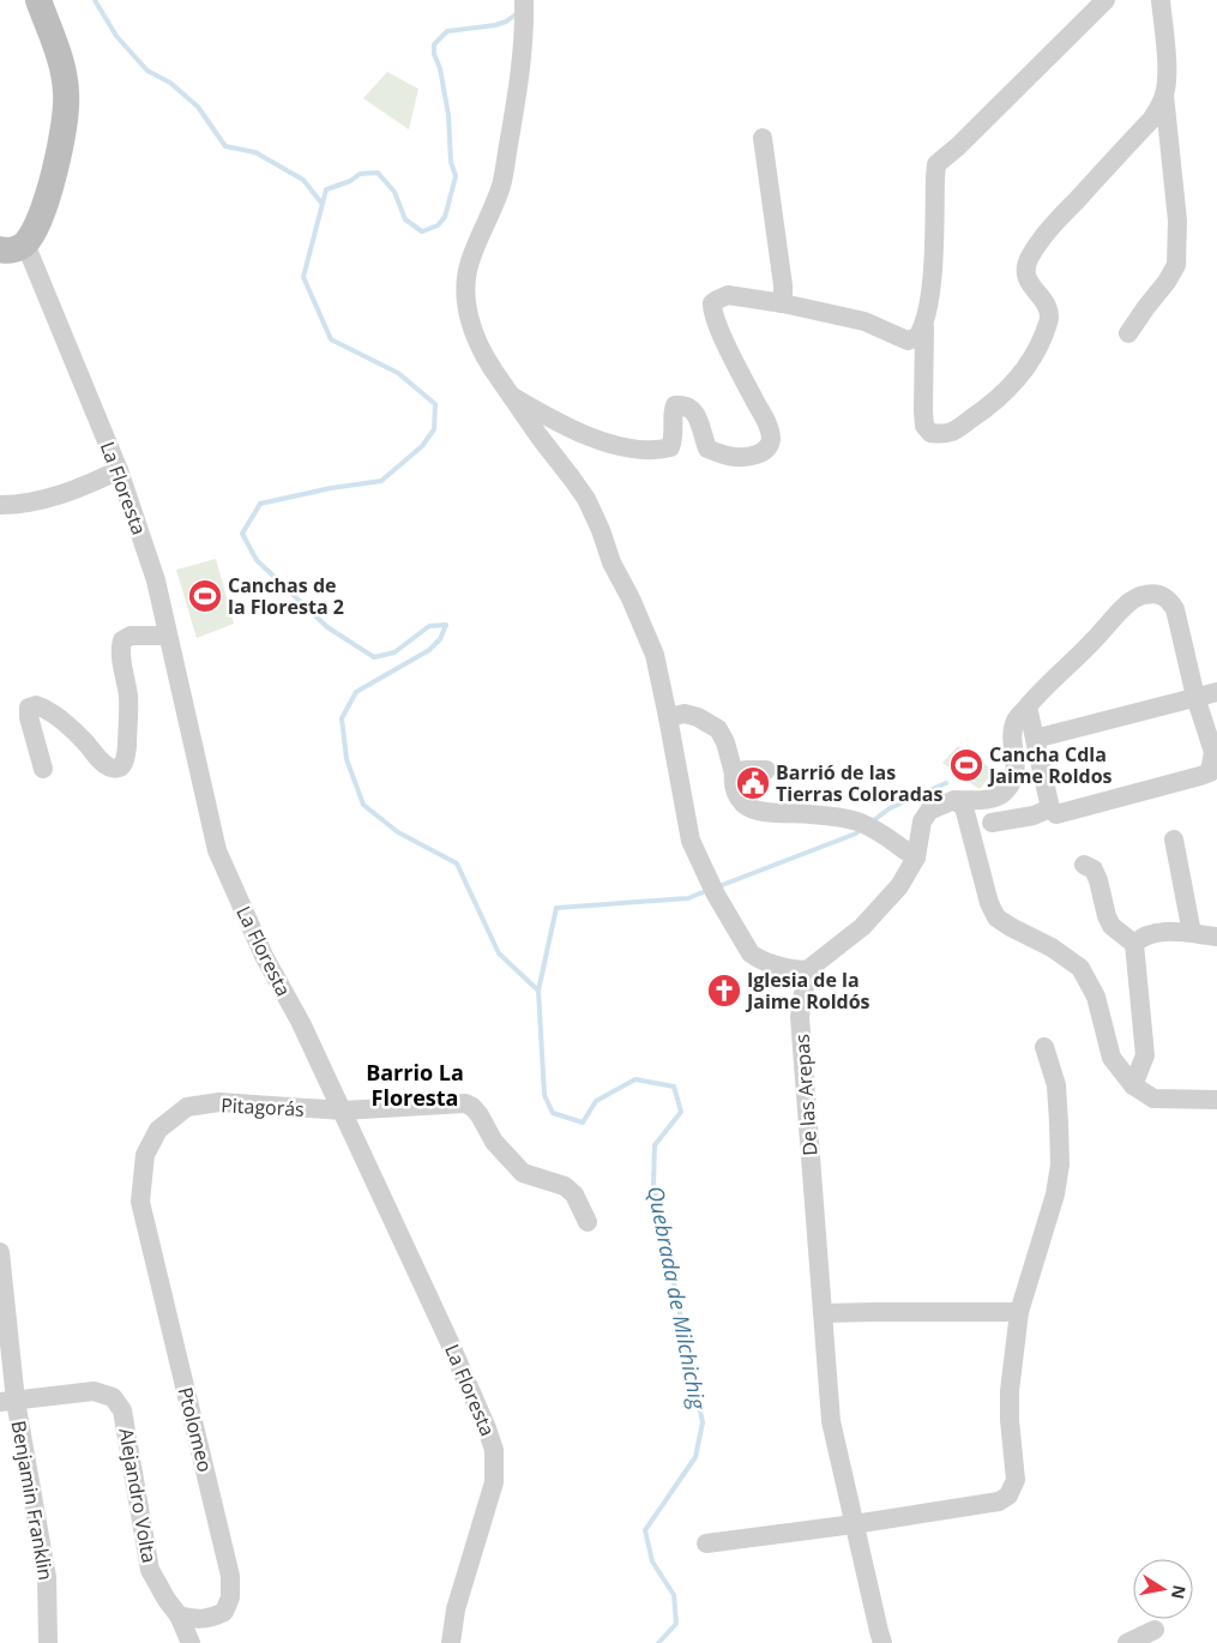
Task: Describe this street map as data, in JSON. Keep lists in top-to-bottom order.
{
  "streets": {
    "street": [
      "La Floresta",
      "De las Arepas",
      "Pitagorás",
      "Ptolomeo",
      "Alejandro Volta",
      "Benjamin Franklin"
    ]
  },
  "crossings": [
    ["La Floresta", "Pitagorás"],
    ["Pitagorás", "Ptolomeo"],
    ["Ptolomeo", "Alejandro Volta"],
    ["Alejandro Volta", "Benjamin Franklin"]
  ],
  "districts": ["Barrio La Floresta"],
  "water": ["Quebrada de Milchichig"],
  "places": {
    "sports": ["Canchas de la Floresta 2", "Cancha Cdla Jaime Roldos"],
    "public building": ["Barrió de las Tierras Coloradas"],
    "church": ["Iglesia de la Jaime Roldós"]
  },
  "north": "right"
}
